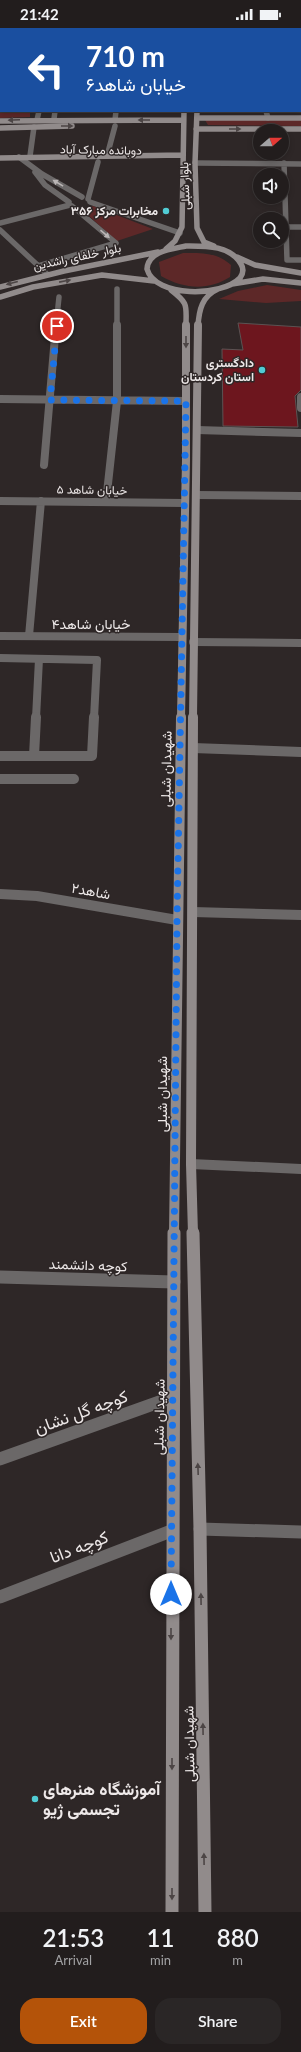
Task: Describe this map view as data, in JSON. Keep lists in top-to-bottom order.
{
  "streets": {
    "street": [
      "دوبانده مبارک آباد",
      "بلوار شبلی",
      "بلوار خلفای راشدین",
      "خیابان شاهد ۵",
      "خیابان شاهد۴",
      "شهیدان شبلی",
      "شاهد۲",
      "کوچه دانشمند",
      "کوچه گل نشان",
      "کوچه دانا"
    ]
  },
  "crossings": [
    ["دوبانده مبارک آباد", "بلوار شبلی"],
    ["بلوار شبلی", "بلوار خلفای راشدین"],
    ["بلوار خلفای راشدین", "شهیدان شبلی"],
    ["خیابان شاهد ۵", "شهیدان شبلی"],
    ["خیابان شاهد۴", "شهیدان شبلی"],
    ["شهیدان شبلی", "شاهد۲"],
    ["شهیدان شبلی", "کوچه دانشمند"],
    ["شهیدان شبلی", "کوچه گل نشان"],
    ["شهیدان شبلی", "کوچه دانا"]
  ],
  "places": ["مخابرات مرکز ۳۵۶", "دادگستری استان کردستان", "آموزشگاە هنرهای تجسمی ژیو"],
  "north": "right",
  "page": {
    "status": "21:42",
    "turn": ["710 m", "خیابان شاهد۶"],
    "eta": [
      "21:53",
      "Arrival",
      "11",
      "min",
      "880",
      "m"
    ],
    "buttons": ["Exit", "Share"]
  }
}
